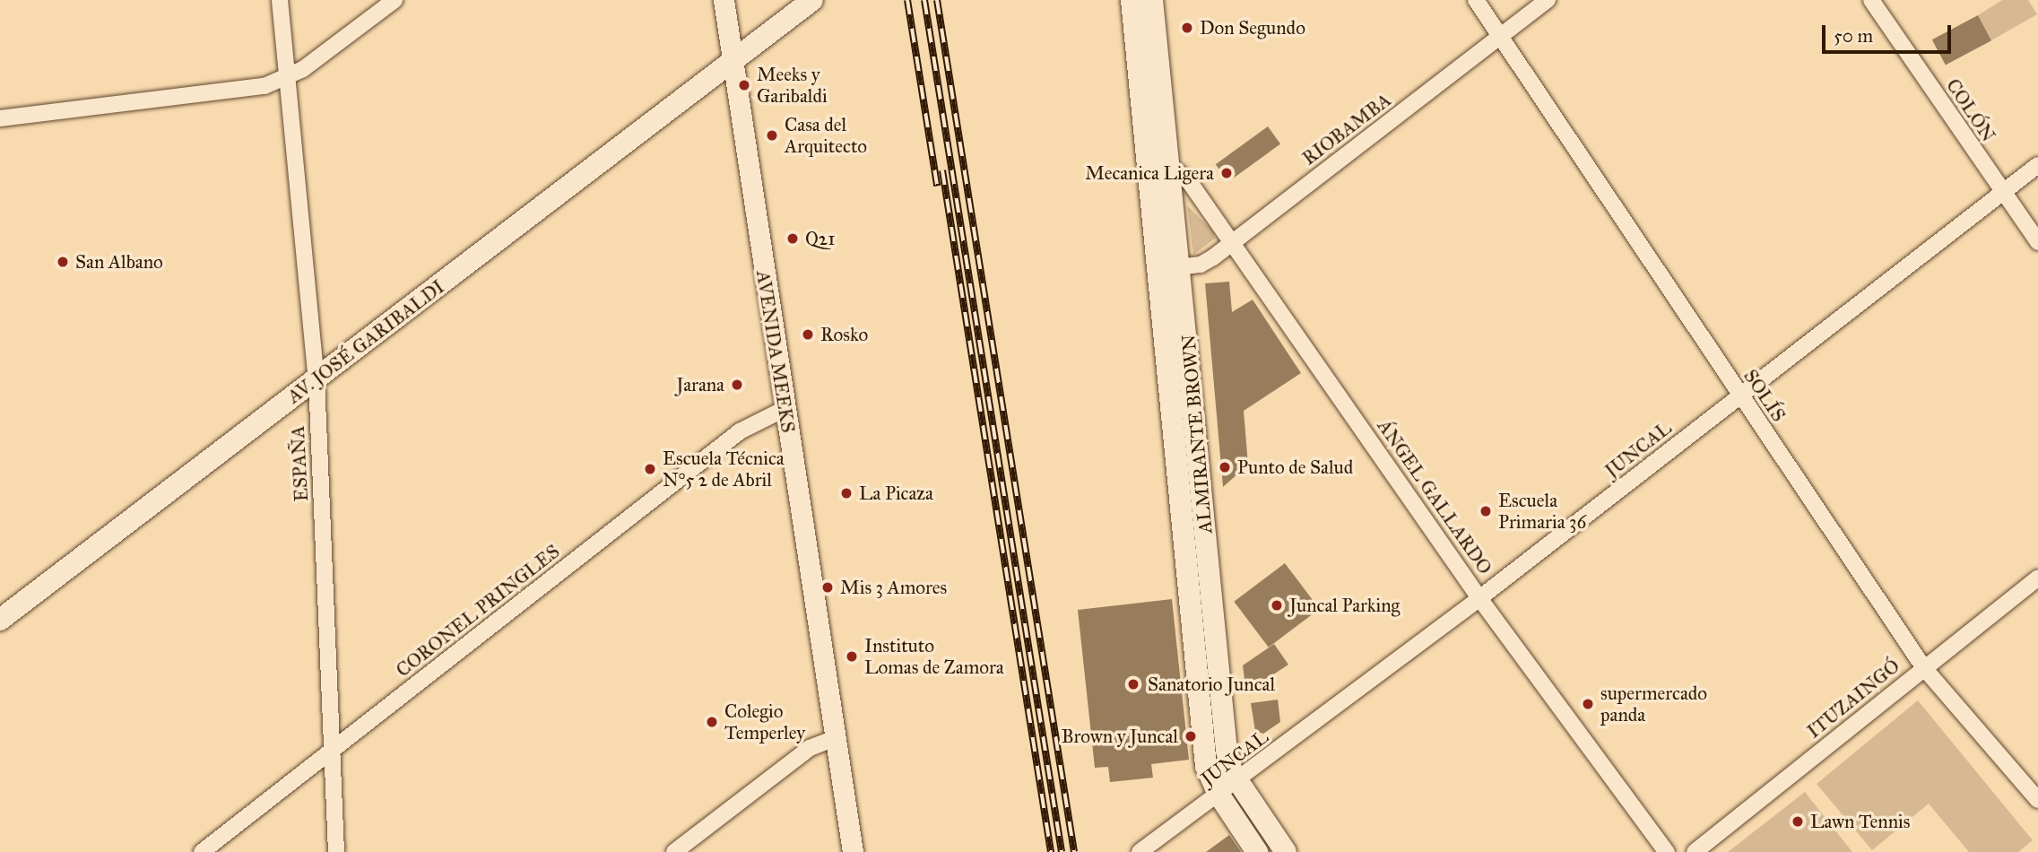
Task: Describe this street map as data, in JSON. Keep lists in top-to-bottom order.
{
  "streets": {
    "main road": ["AV. JOSÉ GARIBALDI", "ALMIRANTE BROWN"],
    "street": [
      "COLÓN",
      "RIOBAMBA",
      "AVENIDA MEEKS",
      "SOLÍS",
      "JUNCAL",
      "ESPAÑA",
      "ÁNGEL GALLARDO",
      "CORONEL PRINGLES",
      "ITUZAINGÓ"
    ]
  },
  "crossings": [
    ["COLÓN", "JUNCAL"],
    ["RIOBAMBA", "SOLÍS"],
    ["RIOBAMBA", "ALMIRANTE BROWN"],
    ["RIOBAMBA", "ÁNGEL GALLARDO"],
    ["AV. JOSÉ GARIBALDI", "AVENIDA MEEKS"],
    ["AV. JOSÉ GARIBALDI", "ESPAÑA"],
    ["AVENIDA MEEKS", "CORONEL PRINGLES"],
    ["SOLÍS", "JUNCAL"],
    ["SOLÍS", "ITUZAINGÓ"],
    ["ALMIRANTE BROWN", "JUNCAL"],
    ["ALMIRANTE BROWN", "ÁNGEL GALLARDO"],
    ["JUNCAL", "ÁNGEL GALLARDO"],
    ["ESPAÑA", "CORONEL PRINGLES"]
  ],
  "places": [
    "Don Segundo",
    "Meeks y Garibaldi",
    "Casa del Arquitecto",
    "Mecanica Ligera",
    "Q21",
    "San Albano",
    "Rosko",
    "Jarana",
    "Punto de Salud",
    "Escuela Técnica N°5 2 de Abril",
    "La Picaza",
    "Escuela Primaria 36",
    "Mis 3 Amores",
    "Juncal Parking",
    "Instituto Lomas de Zamora",
    "Sanatorio Juncal",
    "supermercado panda",
    "Colegio Temperley",
    "Brown y Juncal",
    "Lawn Tennis"
  ],
  "scale_bar": "50 m"
}
